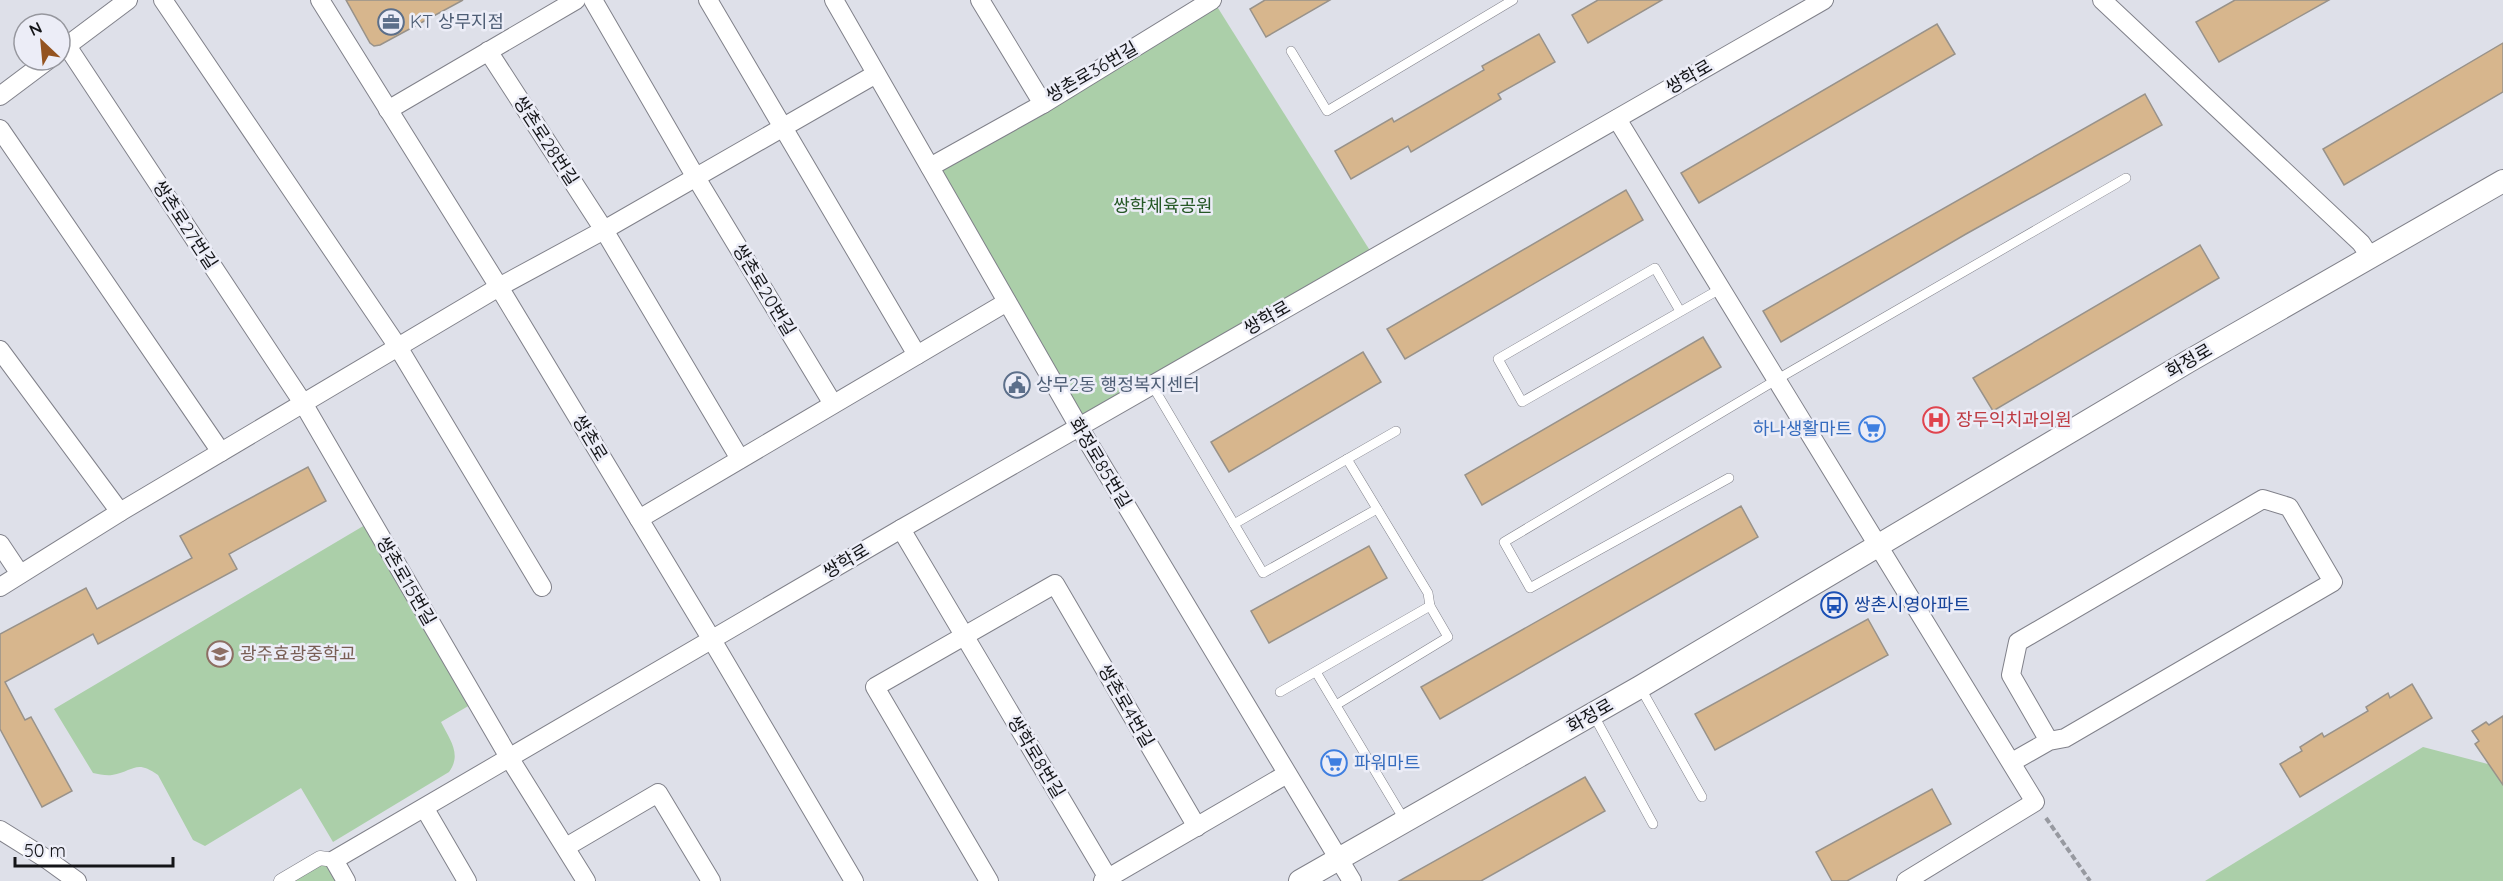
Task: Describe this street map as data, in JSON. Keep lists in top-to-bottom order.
{
  "streets": {
    "street": [
      "쌍촌로36번길",
      "쌍학로",
      "쌍촌로28번길",
      "쌍촌로27번길",
      "쌍촌로20번길",
      "화정로",
      "쌍촌로",
      "화정로85번길",
      "쌍촌로15번길",
      "쌍촌로4번길",
      "쌍학로8번길"
    ]
  },
  "crossings": [
    ["쌍학로", "쌍촌로"],
    ["쌍학로", "화정로85번길"],
    ["쌍학로", "쌍학로8번길"],
    ["쌍촌로27번길", "쌍촌로15번길"],
    ["화정로", "화정로85번길"],
    ["쌍촌로4번길", "쌍학로8번길"]
  ],
  "parks": ["쌍학체육공원"],
  "places": {
    "office": ["KT 상무지점"],
    "public building": ["상무2동 행정복지센터"],
    "hospital": ["장두익치과의원"],
    "supermarket": ["하나생활마트", "파워마트"],
    "bus stop": ["쌍촌시영아파트"],
    "school or university": ["광주효광중학교"]
  },
  "scale_bar": "50 m",
  "north": "top left"
}
